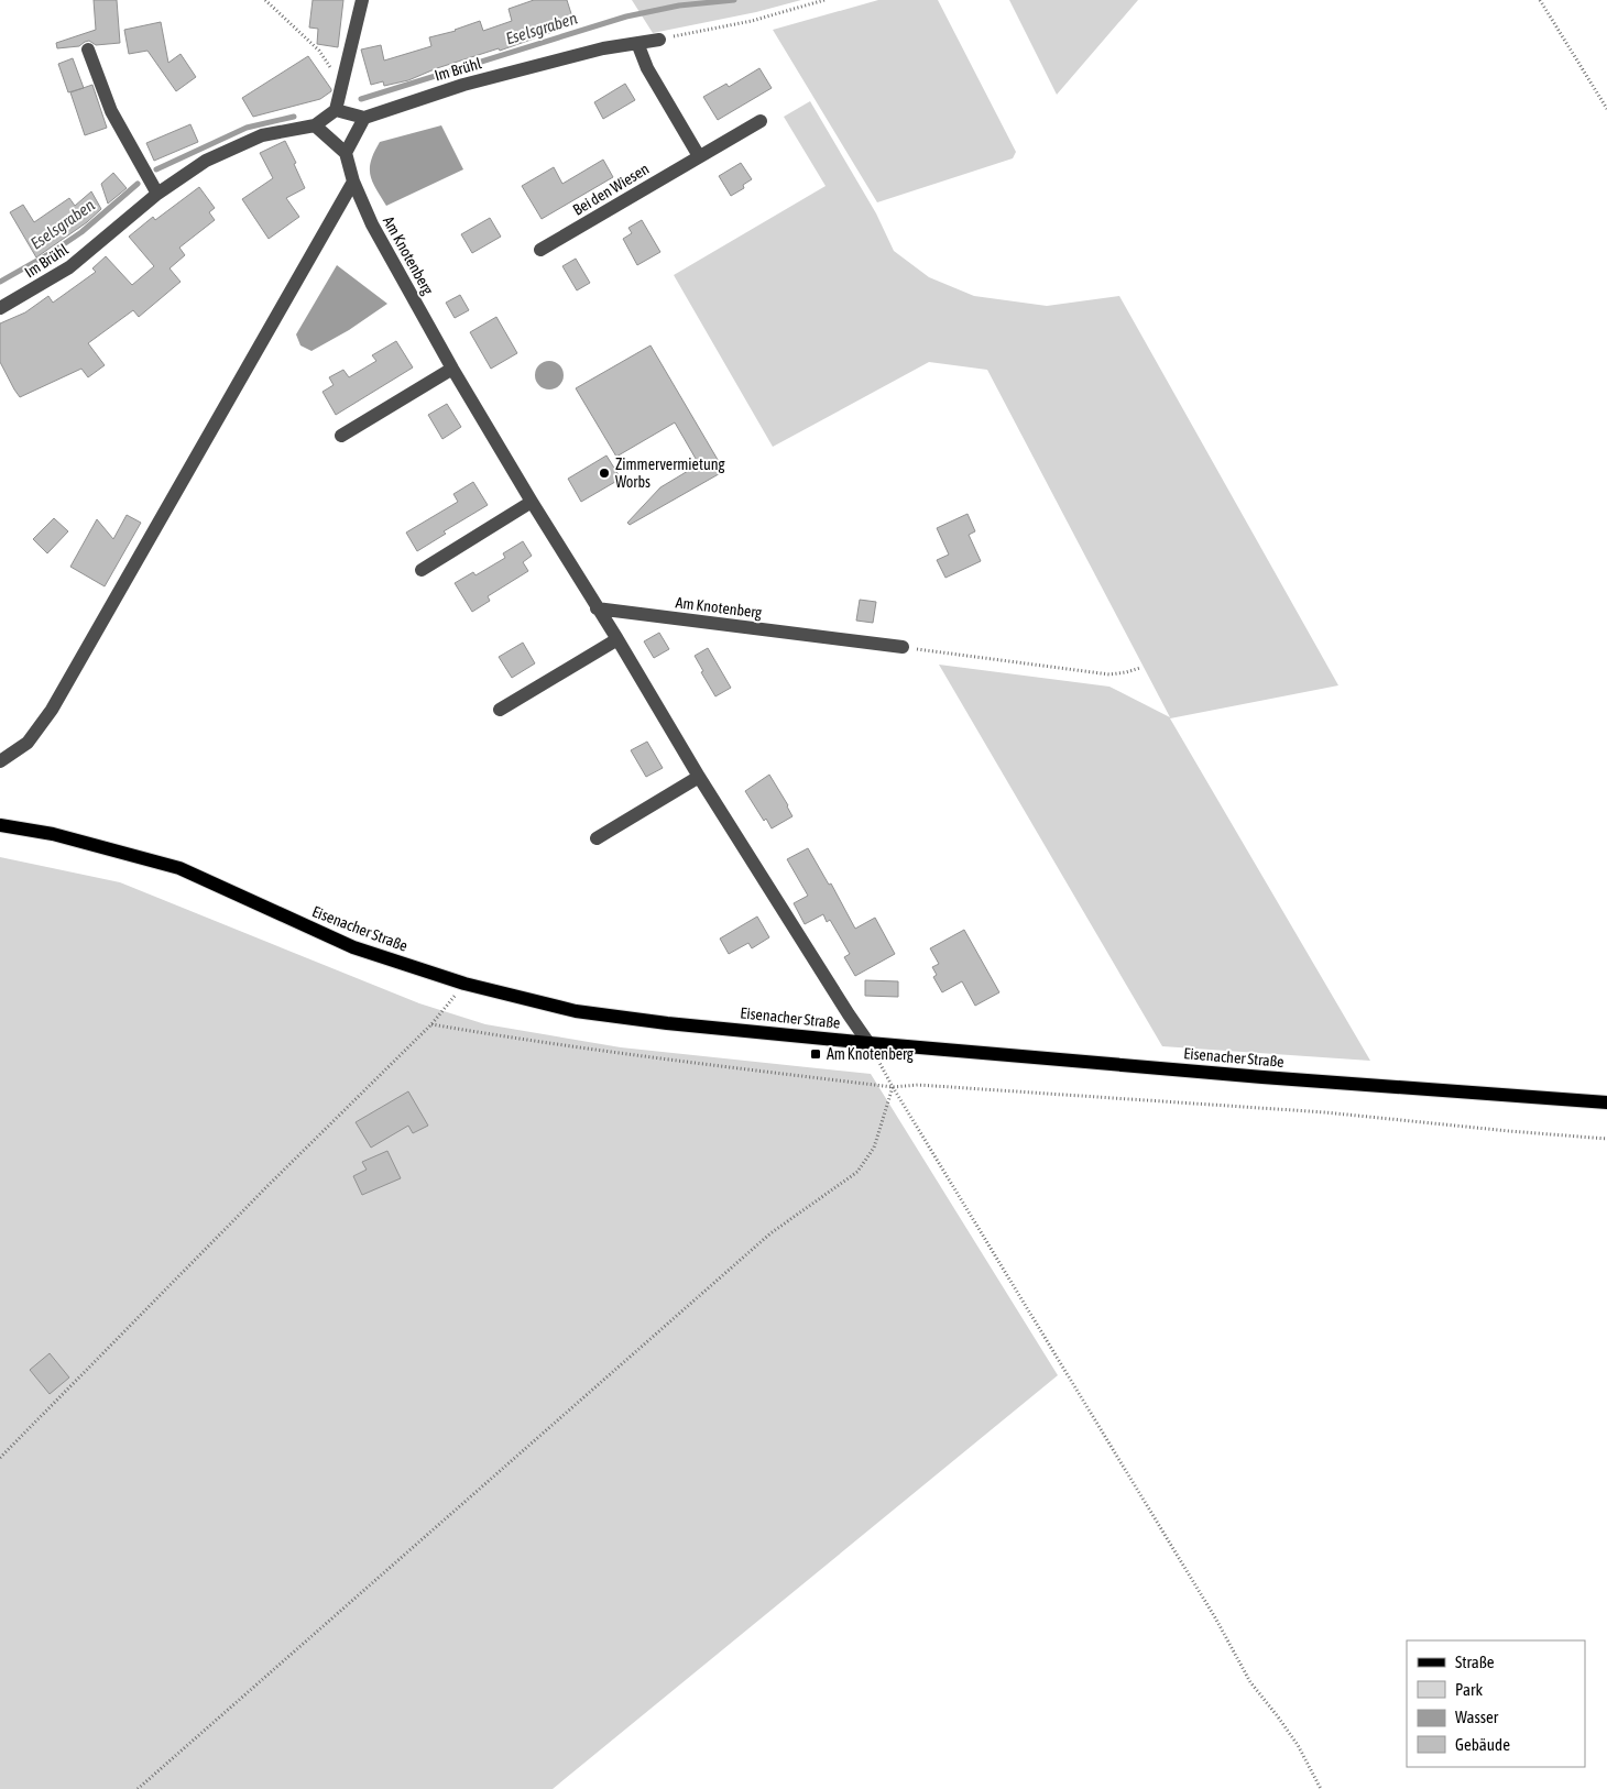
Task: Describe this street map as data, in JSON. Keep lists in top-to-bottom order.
{
  "streets": {
    "main road": ["Eisenacher Straße"],
    "street": ["Im Brühl", "Bei den Wiesen", "Am Knotenberg"]
  },
  "crossings": [
    ["Am Knotenberg", "Eisenacher Straße"]
  ],
  "water": ["Eselsgraben"],
  "places": {
    "other": ["Zimmervermietung Worbs"],
    "transit": ["Am Knotenberg"]
  },
  "legend": [
    "Straße",
    "Park",
    "Wasser",
    "Gebäude"
  ]
}
